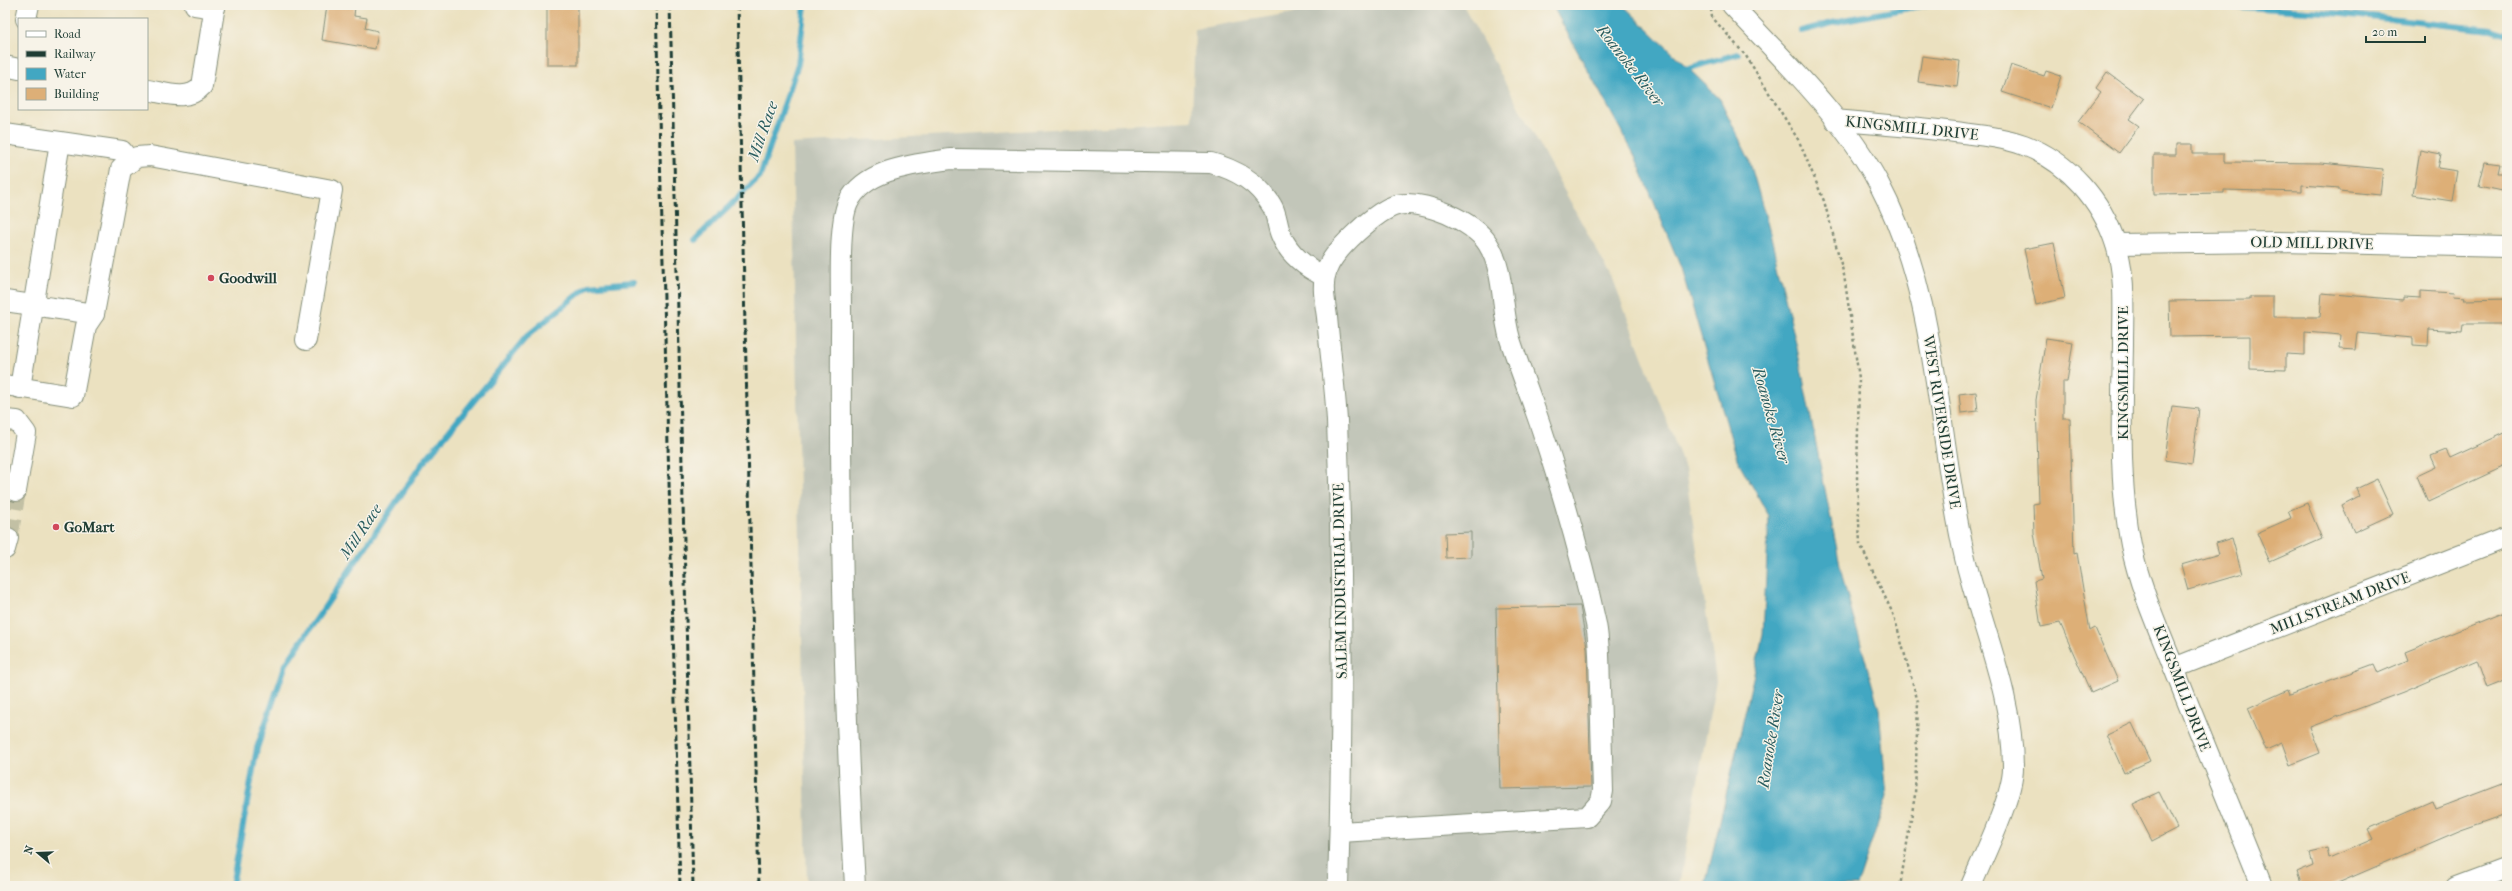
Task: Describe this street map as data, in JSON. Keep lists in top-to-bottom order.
{
  "streets": {
    "street": [
      "KINGSMILL DRIVE",
      "OLD MILL DRIVE",
      "WEST RIVERSIDE DRIVE",
      "SALEM INDUSTRIAL DRIVE",
      "MILLSTREAM DRIVE"
    ]
  },
  "crossings": [
    ["KINGSMILL DRIVE", "OLD MILL DRIVE"],
    ["KINGSMILL DRIVE", "WEST RIVERSIDE DRIVE"],
    ["KINGSMILL DRIVE", "MILLSTREAM DRIVE"]
  ],
  "water": ["Roanoke River", "Mill Race"],
  "places": ["Goodwill", "GoMart"],
  "legend": [
    "Road",
    "Railway",
    "Water",
    "Building"
  ],
  "scale_bar": "20 m",
  "north": "left"
}
